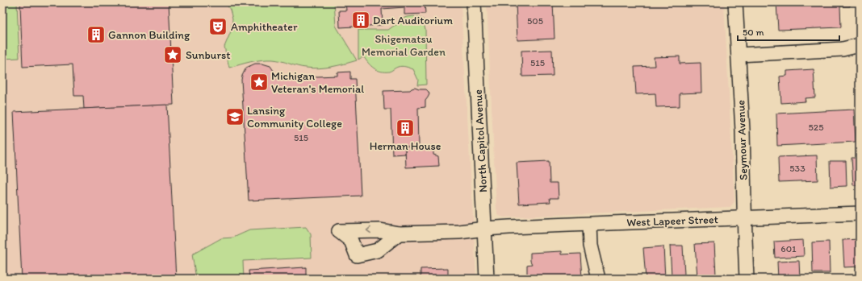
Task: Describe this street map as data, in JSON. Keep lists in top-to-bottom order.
{
  "streets": {
    "street": ["Seymour Avenue", "North Capitol Avenue", "West Lapeer Street"]
  },
  "crossings": [
    ["Seymour Avenue", "West Lapeer Street"],
    ["North Capitol Avenue", "West Lapeer Street"]
  ],
  "parks": ["Shigematsu Memorial Garden"],
  "places": {
    "building": ["Dart Auditorium", "Gannon Building", "Herman House"],
    "theatre": ["Amphitheater"],
    "place": ["Sunburst", "Michigan Veteran's Memorial"],
    "school or university": ["Lansing Community College"]
  },
  "house_numbers": [
    "505",
    "515",
    "525",
    "515",
    "533",
    "601"
  ],
  "scale_bar": "50 m"
}
